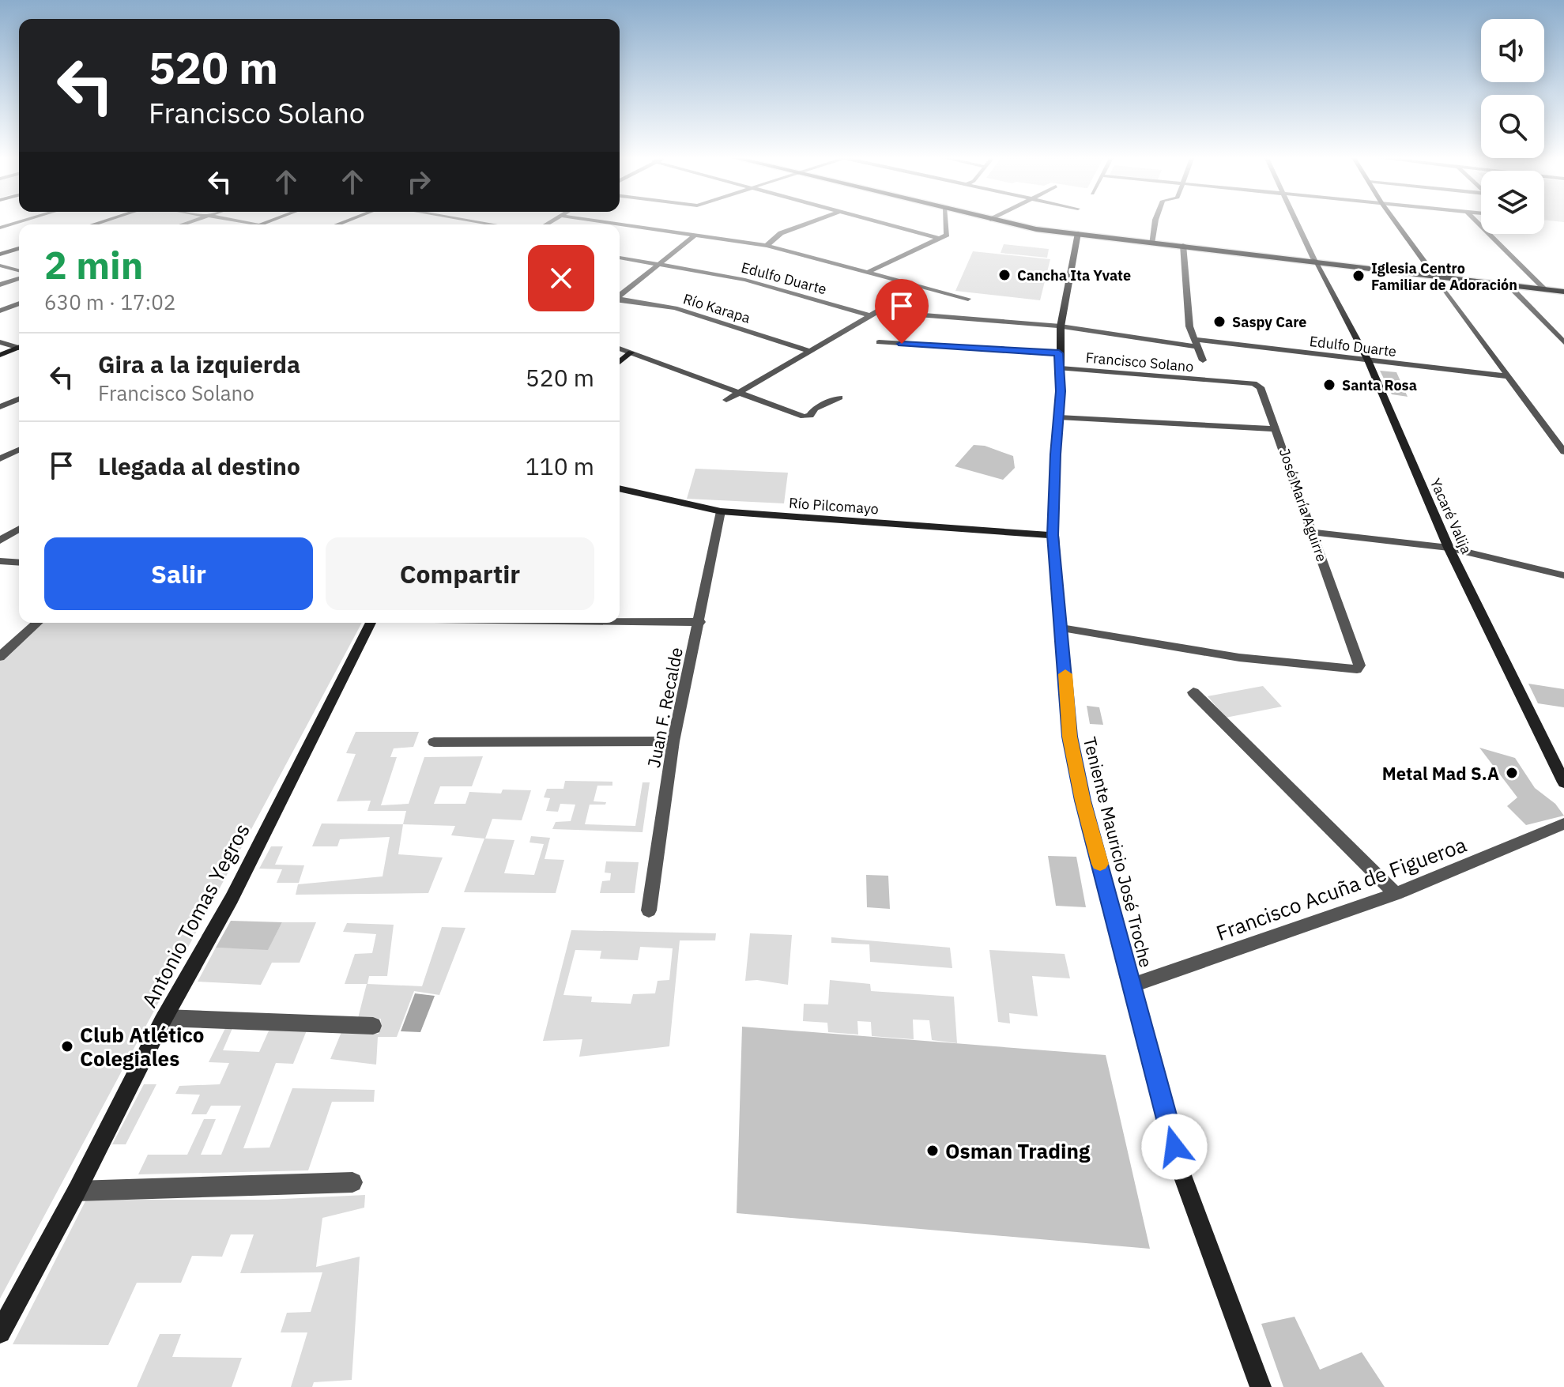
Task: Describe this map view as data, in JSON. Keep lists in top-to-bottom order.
{
  "streets": {
    "street": [
      "Edulfo Duarte",
      "Río Karapa",
      "Francisco Solano",
      "José María Aguirre",
      "Río Pilcomayo",
      "Yacaré Valija",
      "Juan F. Recalde",
      "Teniente Mauricio José Troche",
      "Francisco Acuña de Figueroa",
      "Antonio Tomas Yegros"
    ]
  },
  "crossings": [
    ["Edulfo Duarte", "Yacaré Valija"],
    ["Edulfo Duarte", "Teniente Mauricio José Troche"],
    ["Francisco Solano", "José María Aguirre"],
    ["Francisco Solano", "Teniente Mauricio José Troche"],
    ["José María Aguirre", "Teniente Mauricio José Troche"],
    ["Río Pilcomayo", "Juan F. Recalde"],
    ["Río Pilcomayo", "Teniente Mauricio José Troche"],
    ["Teniente Mauricio José Troche", "Francisco Acuña de Figueroa"]
  ],
  "places": [
    "Cancha Ita Yvate",
    "Iglesia Centro Familiar de Adoración",
    "Saspy Care",
    "Santa Rosa",
    "Metal Mad S.A",
    "Club Atlético Colegiales",
    "Osman Trading"
  ],
  "page": {
    "turn": ["520 m", "Francisco Solano"],
    "heading": ["2 min", "630 m · 17:02"],
    "list": [
      {
        "name": "Gira a la izquierda",
        "note": "Francisco Solano",
        "value": "520 m"
      },
      {
        "name": "Llegada al destino",
        "value": "110 m"
      }
    ],
    "buttons": ["Salir", "Compartir"]
  }
}
